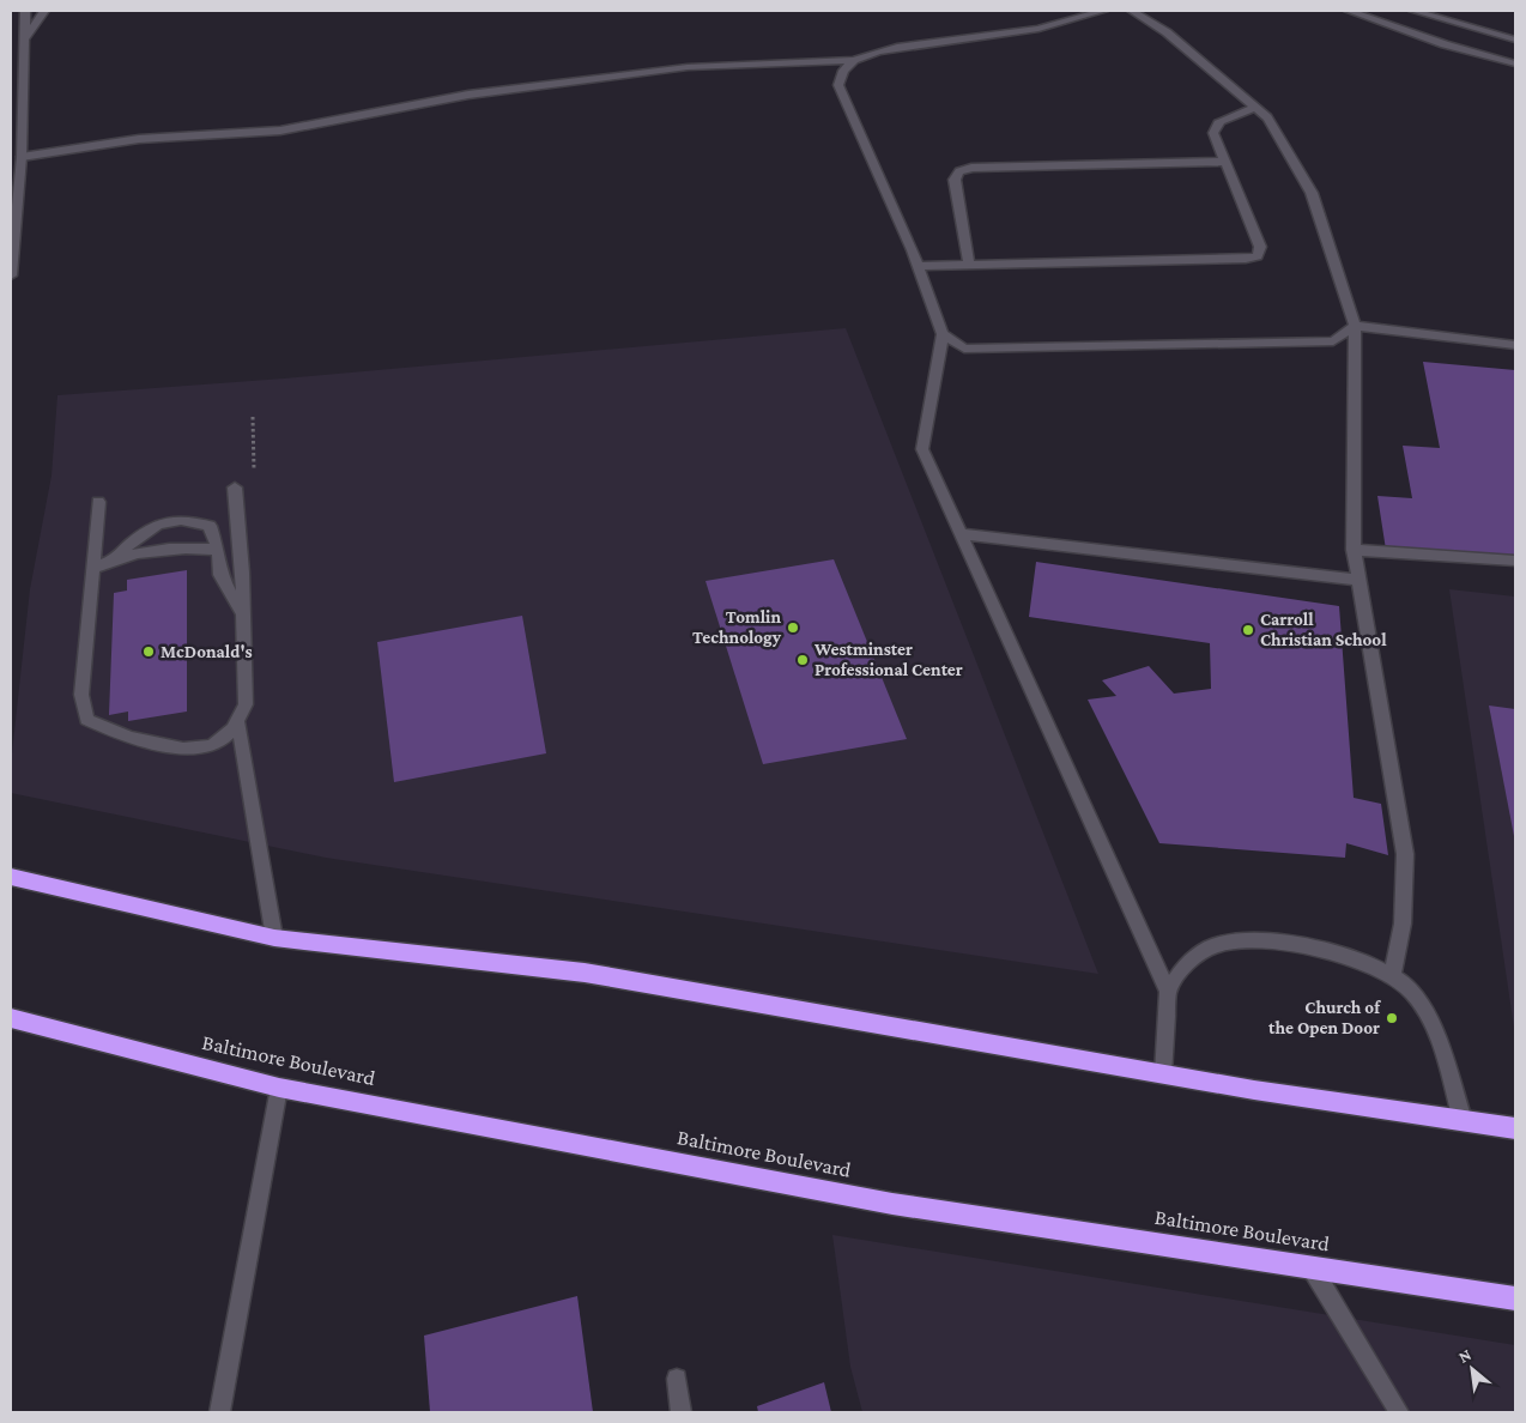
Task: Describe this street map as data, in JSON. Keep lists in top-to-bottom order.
{
  "streets": {
    "highway": ["Baltimore Boulevard"]
  },
  "places": [
    "Tomlin Technology",
    "Carroll Christian School",
    "McDonald's",
    "Westminster Professional Center",
    "Church of the Open Door"
  ],
  "north": "top left"
}
